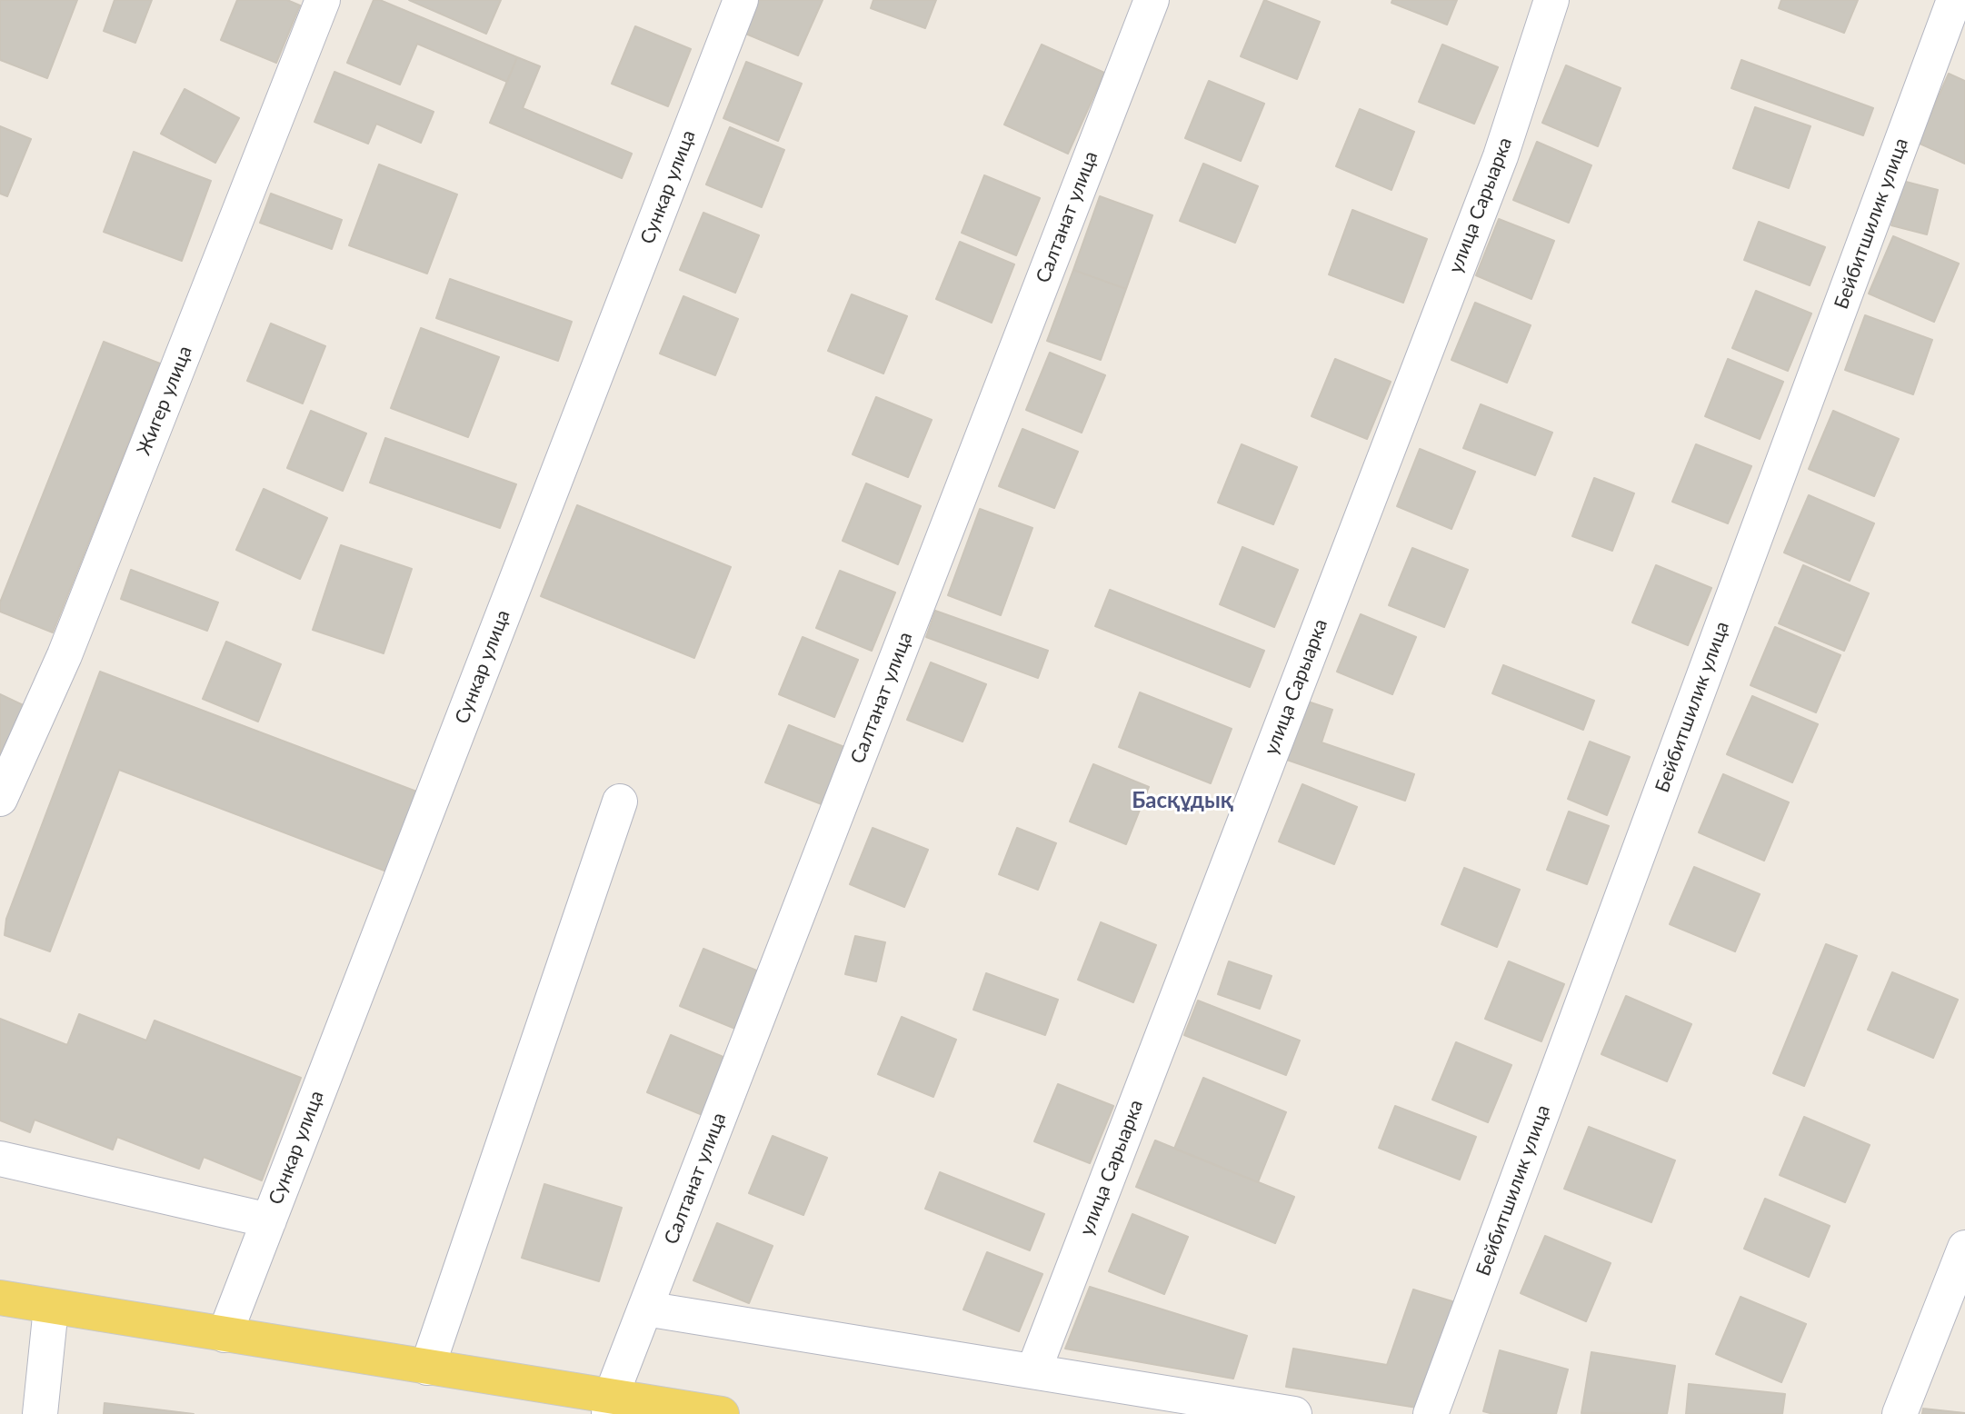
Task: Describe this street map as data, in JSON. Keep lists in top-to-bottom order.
{
  "streets": {
    "street": [
      "Сункар улица",
      "улица Сарыарка",
      "Салтанат улица",
      "Бейбитшилик улица",
      "Жигер улица"
    ]
  },
  "districts": ["Басқұдық"]
}
